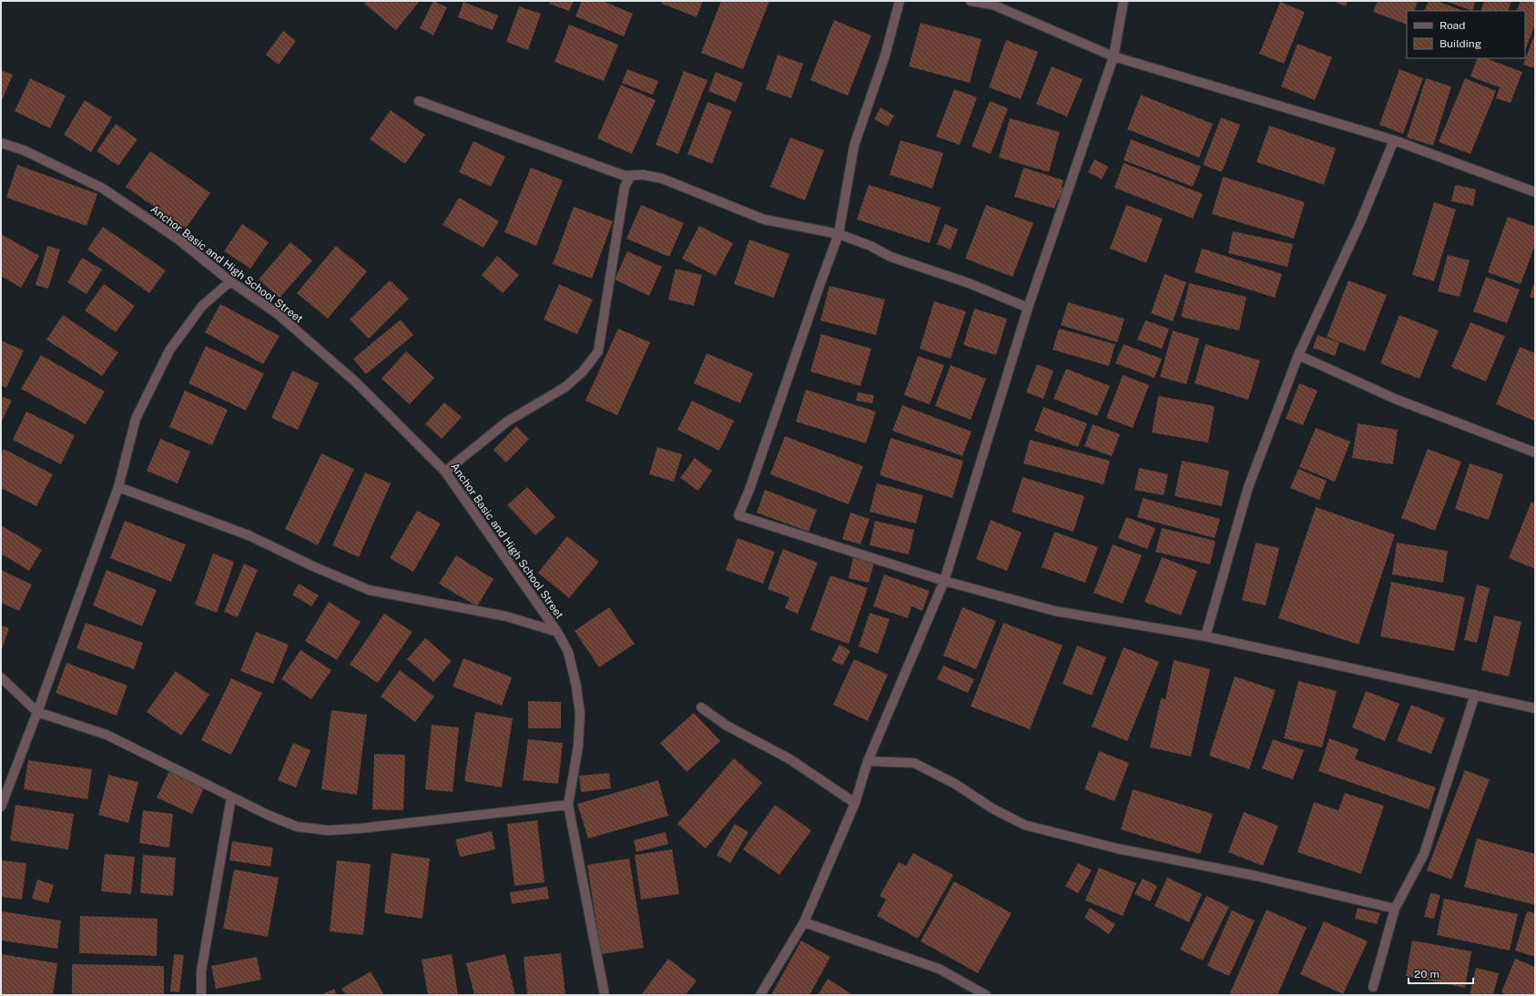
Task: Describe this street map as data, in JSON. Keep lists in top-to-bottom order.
{
  "streets": {
    "street": ["Anchor Basic and High School Street"]
  },
  "legend": ["Road", "Building"],
  "scale_bar": "20 m"
}
